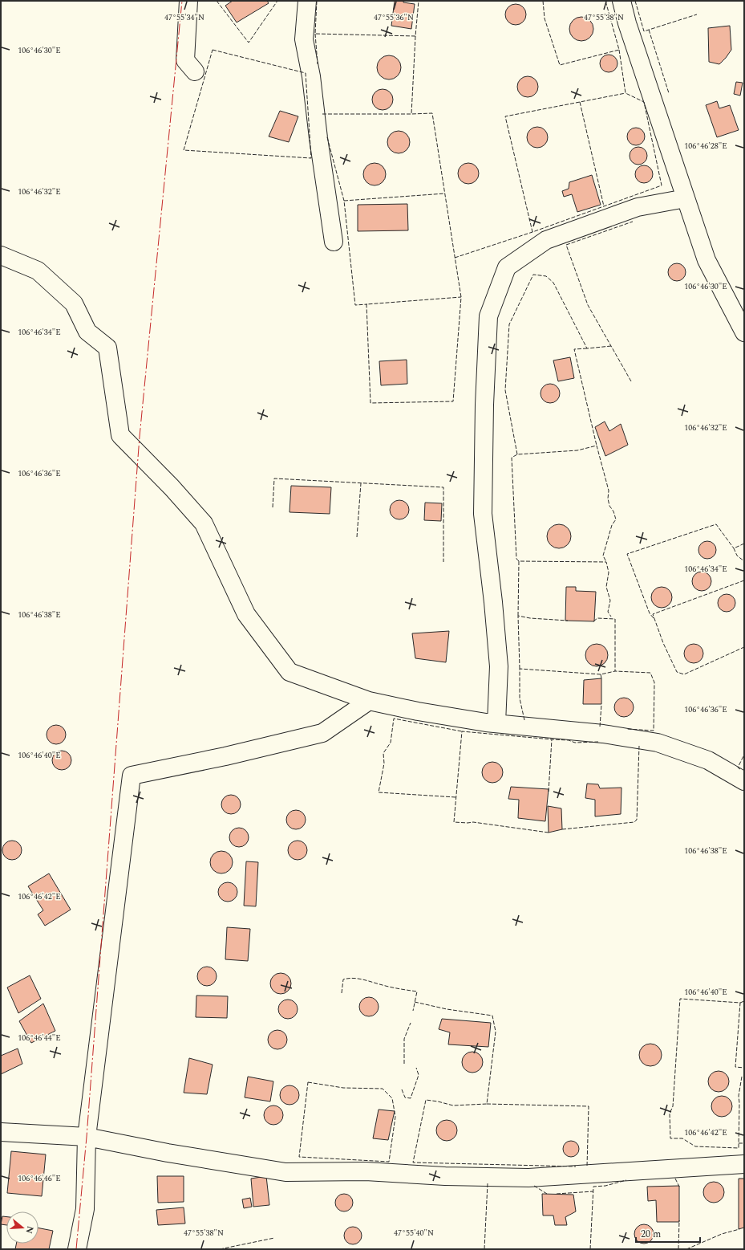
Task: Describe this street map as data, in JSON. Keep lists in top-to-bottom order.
{
  "scale_bar": "20 m",
  "north": "right",
  "coordinates": [
    "47°55'34\"N",
    "47°55'36\"N",
    "47°55'38\"N",
    "106°46'30\"E",
    "106°46'28\"E",
    "106°46'32\"E",
    "106°46'34\"E",
    "106°46'36\"E",
    "106°46'38\"E",
    "106°46'40\"E",
    "106°46'42\"E",
    "106°46'44\"E",
    "106°46'46\"E",
    "47°55'40\"N"
  ]
}
